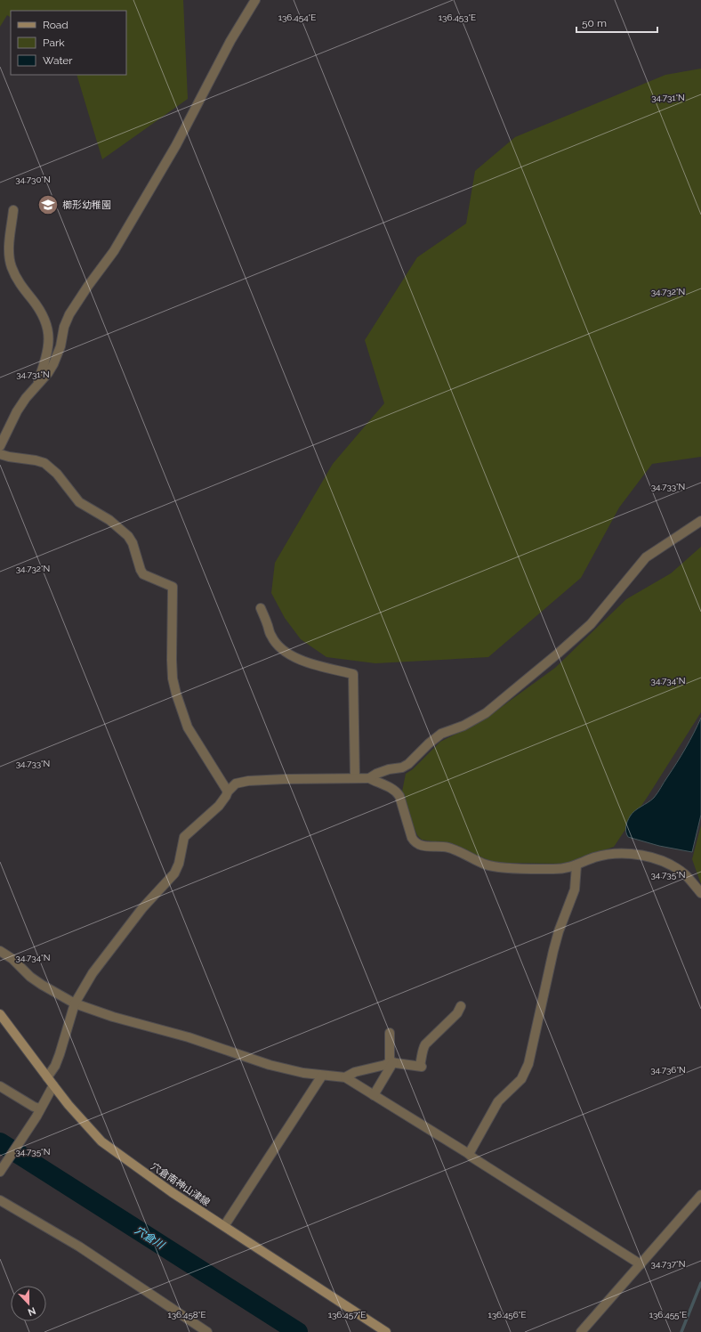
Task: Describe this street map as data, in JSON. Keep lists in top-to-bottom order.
{
  "streets": {
    "main road": ["穴倉南神山津線"]
  },
  "water": ["穴倉川"],
  "places": {
    "school or university": ["櫛形幼稚園"]
  },
  "legend": ["Road", "Park", "Water"],
  "scale_bar": "50 m",
  "north": "bottom",
  "coordinates": [
    "136.453°E",
    "136.454°E",
    "34.731°N",
    "34.730°N",
    "34.732°N",
    "34.733°N",
    "34.734°N",
    "34.735°N",
    "34.736°N",
    "34.737°N",
    "136.458°E",
    "136.457°E",
    "136.456°E",
    "136.455°E"
  ]
}
